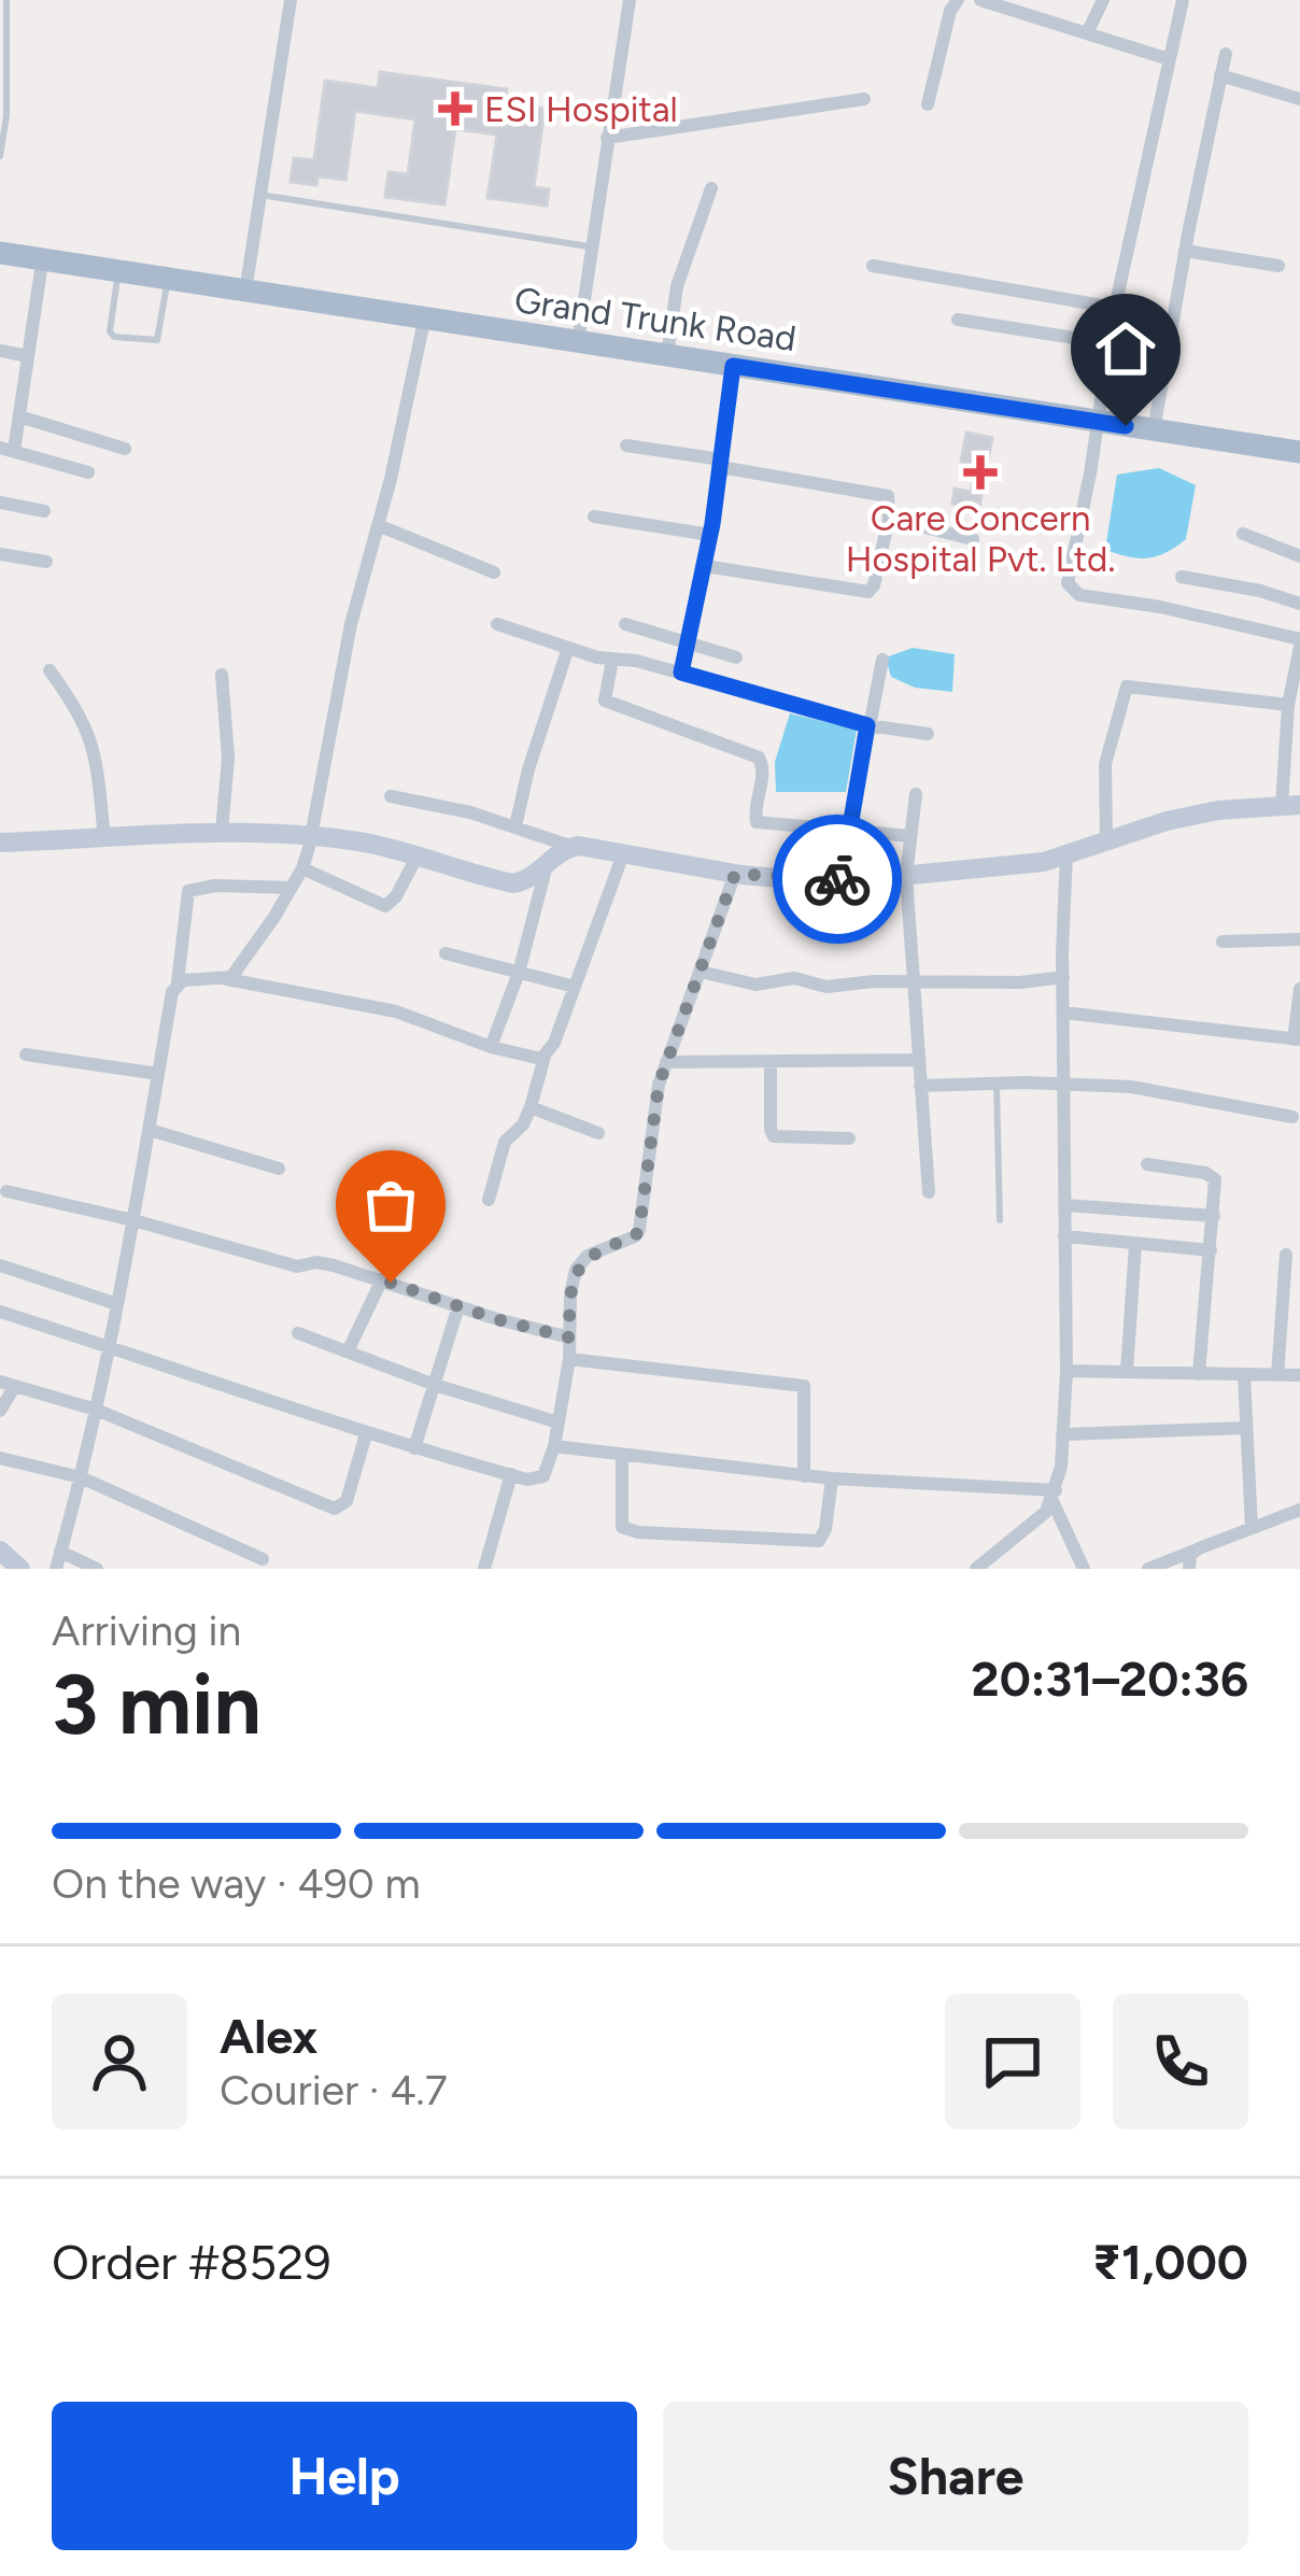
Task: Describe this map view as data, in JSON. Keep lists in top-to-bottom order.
{
  "streets": {
    "main road": ["Grand Trunk Road"]
  },
  "places": {
    "health": ["ESI Hospital", "Care Concern Hospital Pvt. Ltd."]
  },
  "page": {
    "heading": ["3 min", "Arriving in", "20:31–20:36"],
    "panel": [
      "Alex",
      "Courier · 4.7",
      "Order #8529",
      "₹1,000"
    ],
    "bar": "On the way · 490 m",
    "buttons": ["Help", "Share"]
  }
}
